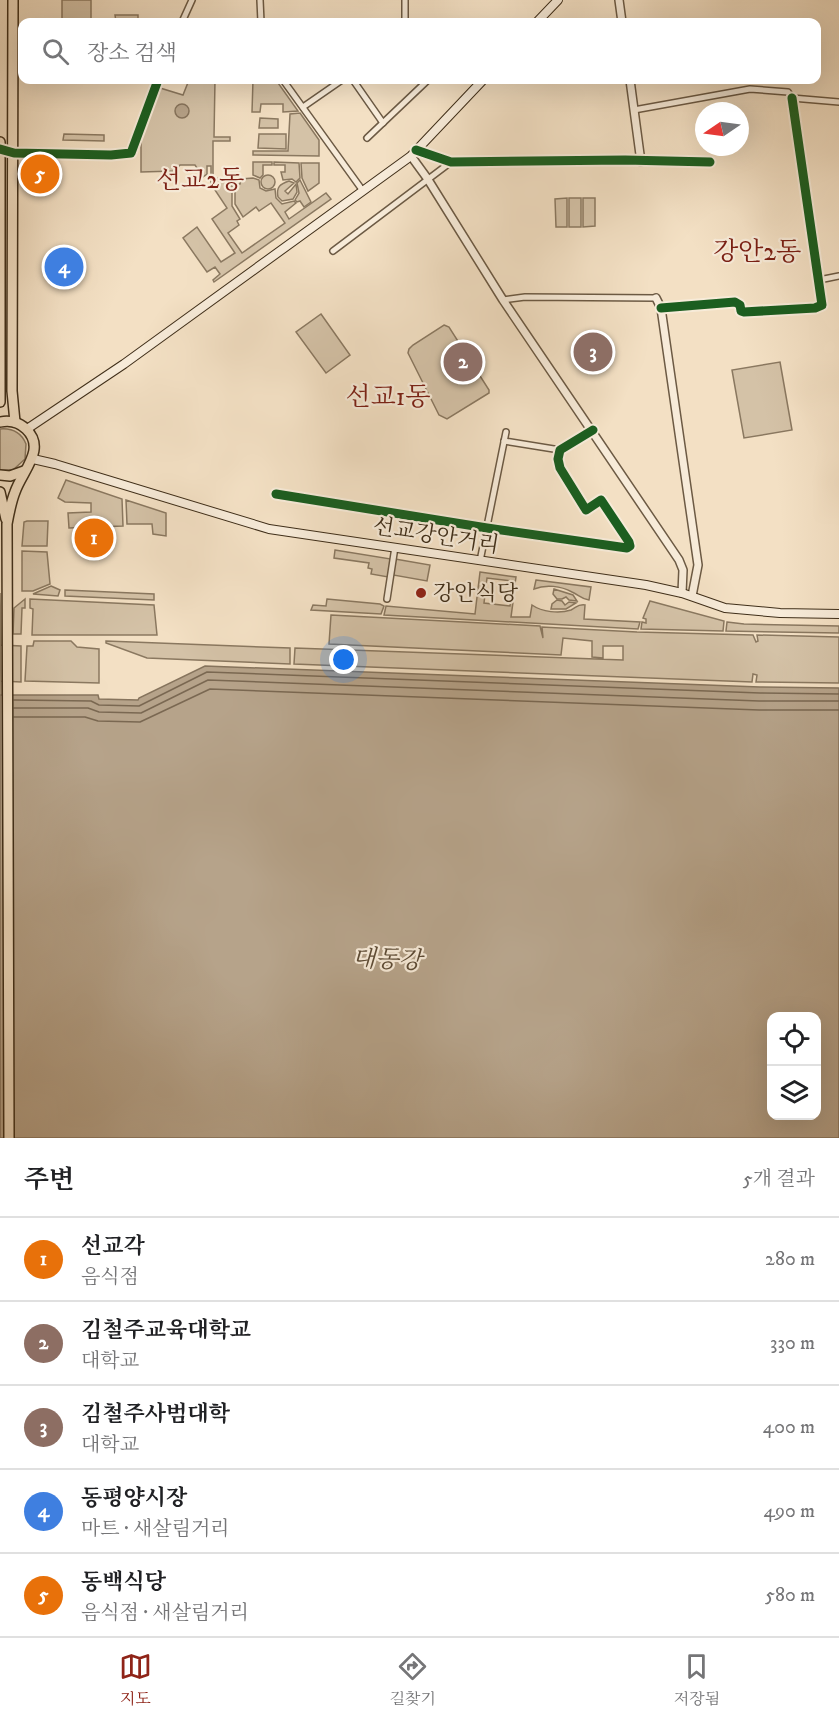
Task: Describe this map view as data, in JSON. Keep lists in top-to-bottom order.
{
  "streets": {
    "main road": ["선교강안거리"]
  },
  "districts": ["선교2동", "강안2동", "선교1동"],
  "water": ["대동강"],
  "places": ["강안식당"],
  "north": "left",
  "page": {
    "search": "장소 검색",
    "pins": [
      "5",
      "4",
      "3",
      "2",
      "1"
    ],
    "heading": ["주변", "5개 결과"],
    "list": [
      {
        "mark": "1",
        "name": "선교각",
        "note": "음식점",
        "value": "280 m"
      },
      {
        "mark": "2",
        "name": "김철주교육대학교",
        "note": "대학교",
        "value": "330 m"
      },
      {
        "mark": "3",
        "name": "김철주사범대학",
        "note": "대학교",
        "value": "400 m"
      },
      {
        "mark": "4",
        "name": "동평양시장",
        "note": "마트 · 새살림거리",
        "value": "490 m"
      },
      {
        "mark": "5",
        "name": "동백식당",
        "note": "음식점 · 새살림거리",
        "value": "580 m"
      }
    ],
    "nav": ["지도", "길찾기", "저장됨"]
  }
}
